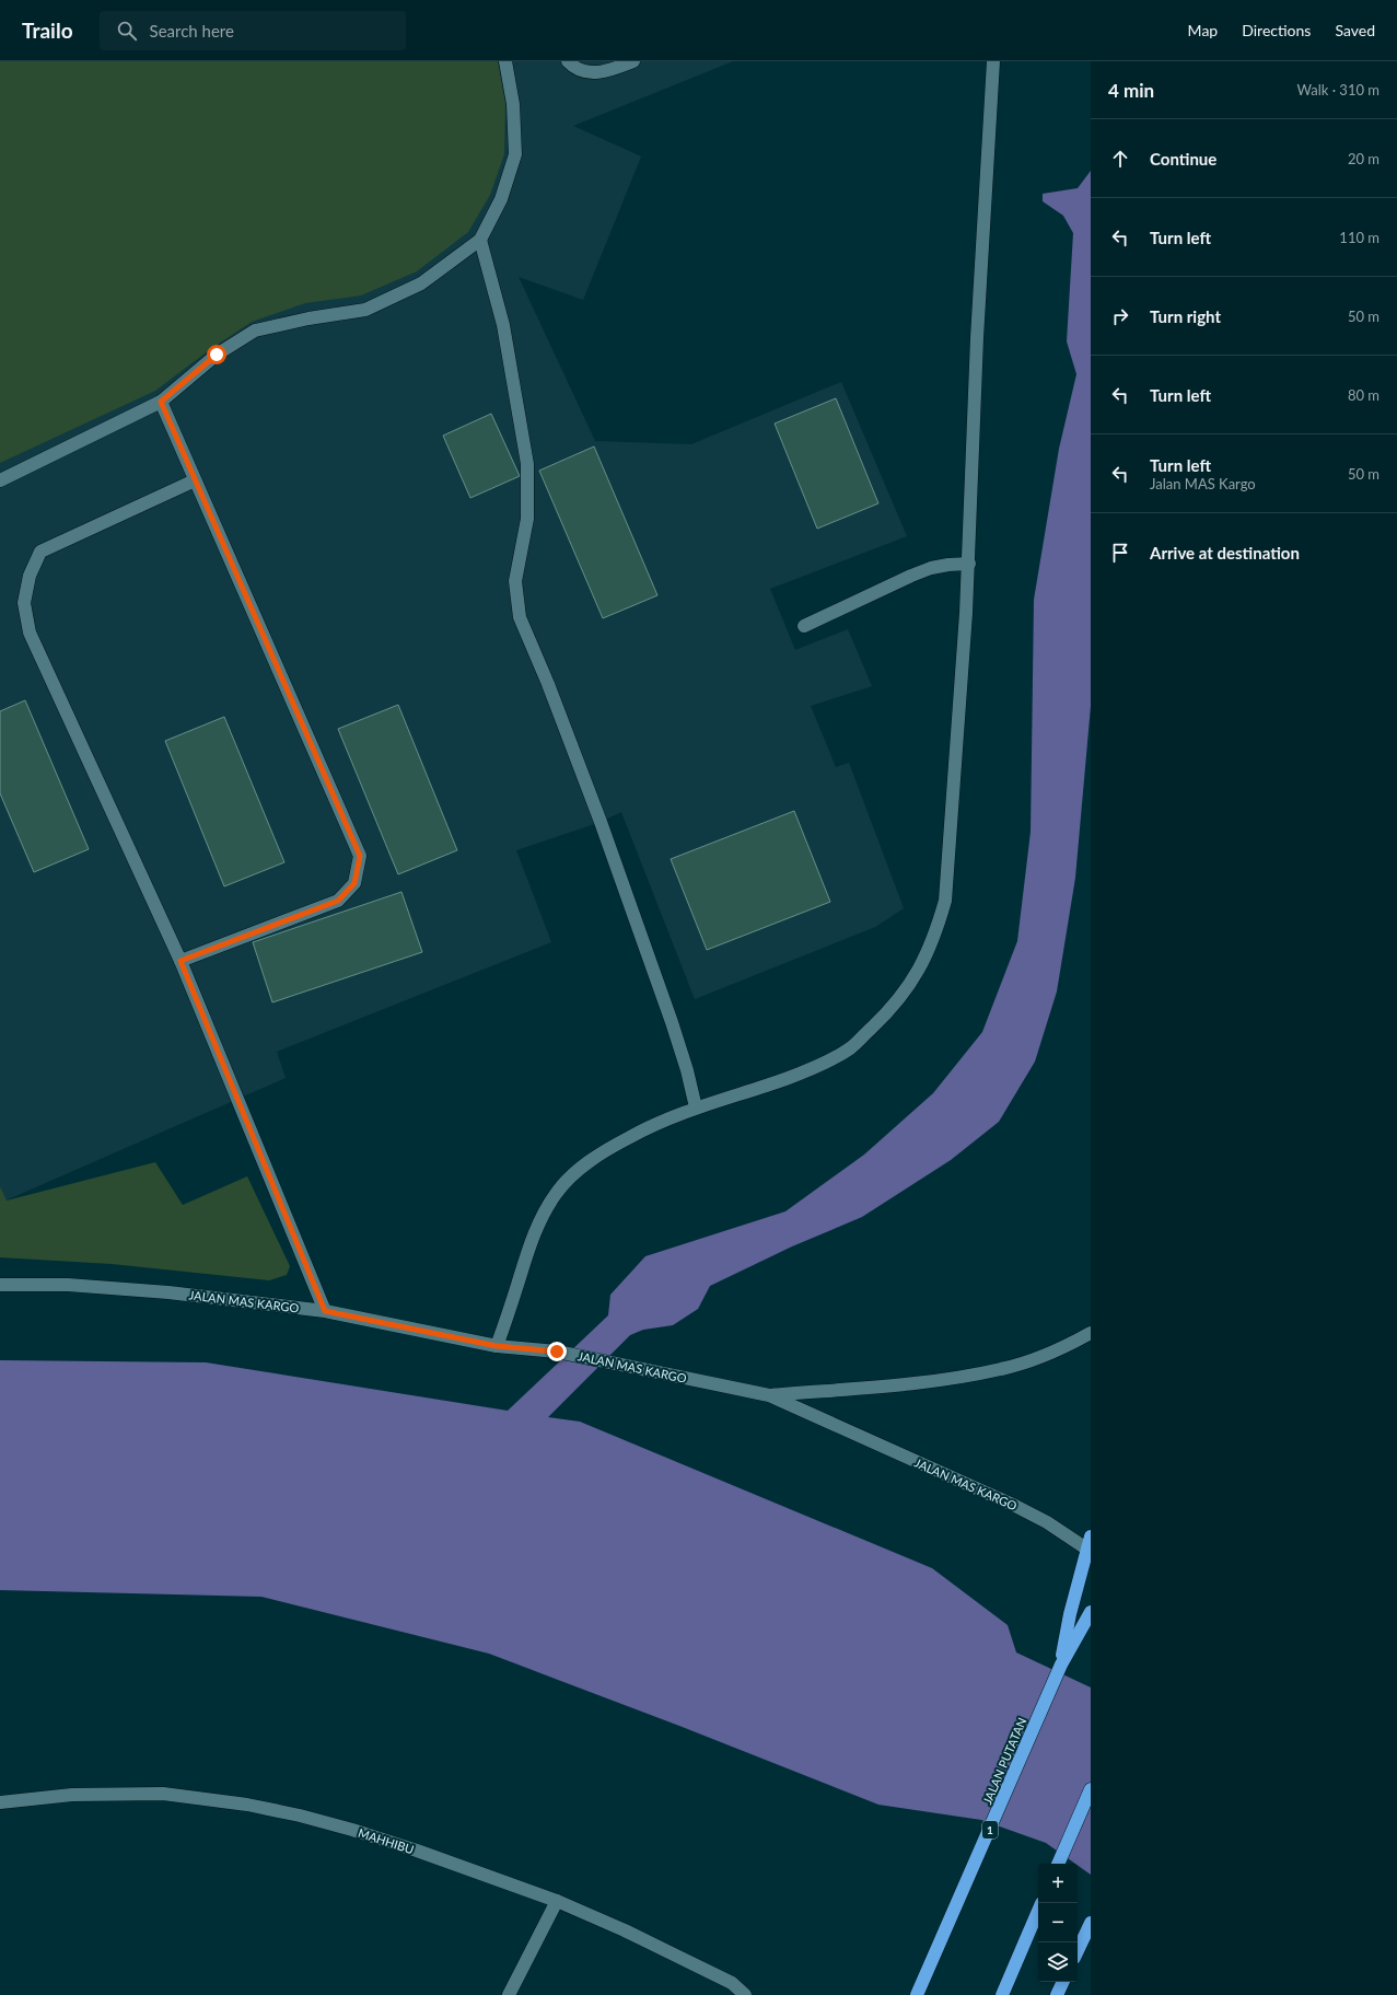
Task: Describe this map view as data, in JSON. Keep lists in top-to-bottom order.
{
  "streets": {
    "highway": ["JALAN PUTATAN", "1"],
    "street": ["JALAN MAS KARGO", "MAHHIBU"]
  },
  "page": {
    "header": "Trailo",
    "search": "Search here",
    "nav": ["Map", "Directions", "Saved"],
    "heading": ["4 min", "Walk · 310 m"],
    "list": [
      ["Continue", "20 m"],
      ["Turn left", "110 m"],
      ["Turn right", "50 m"],
      ["Turn left", "80 m"],
      ["Turn left", "Jalan MAS Kargo", "50 m"],
      "Arrive at destination"
    ],
    "map_buttons": ["+", "−"]
  }
}
